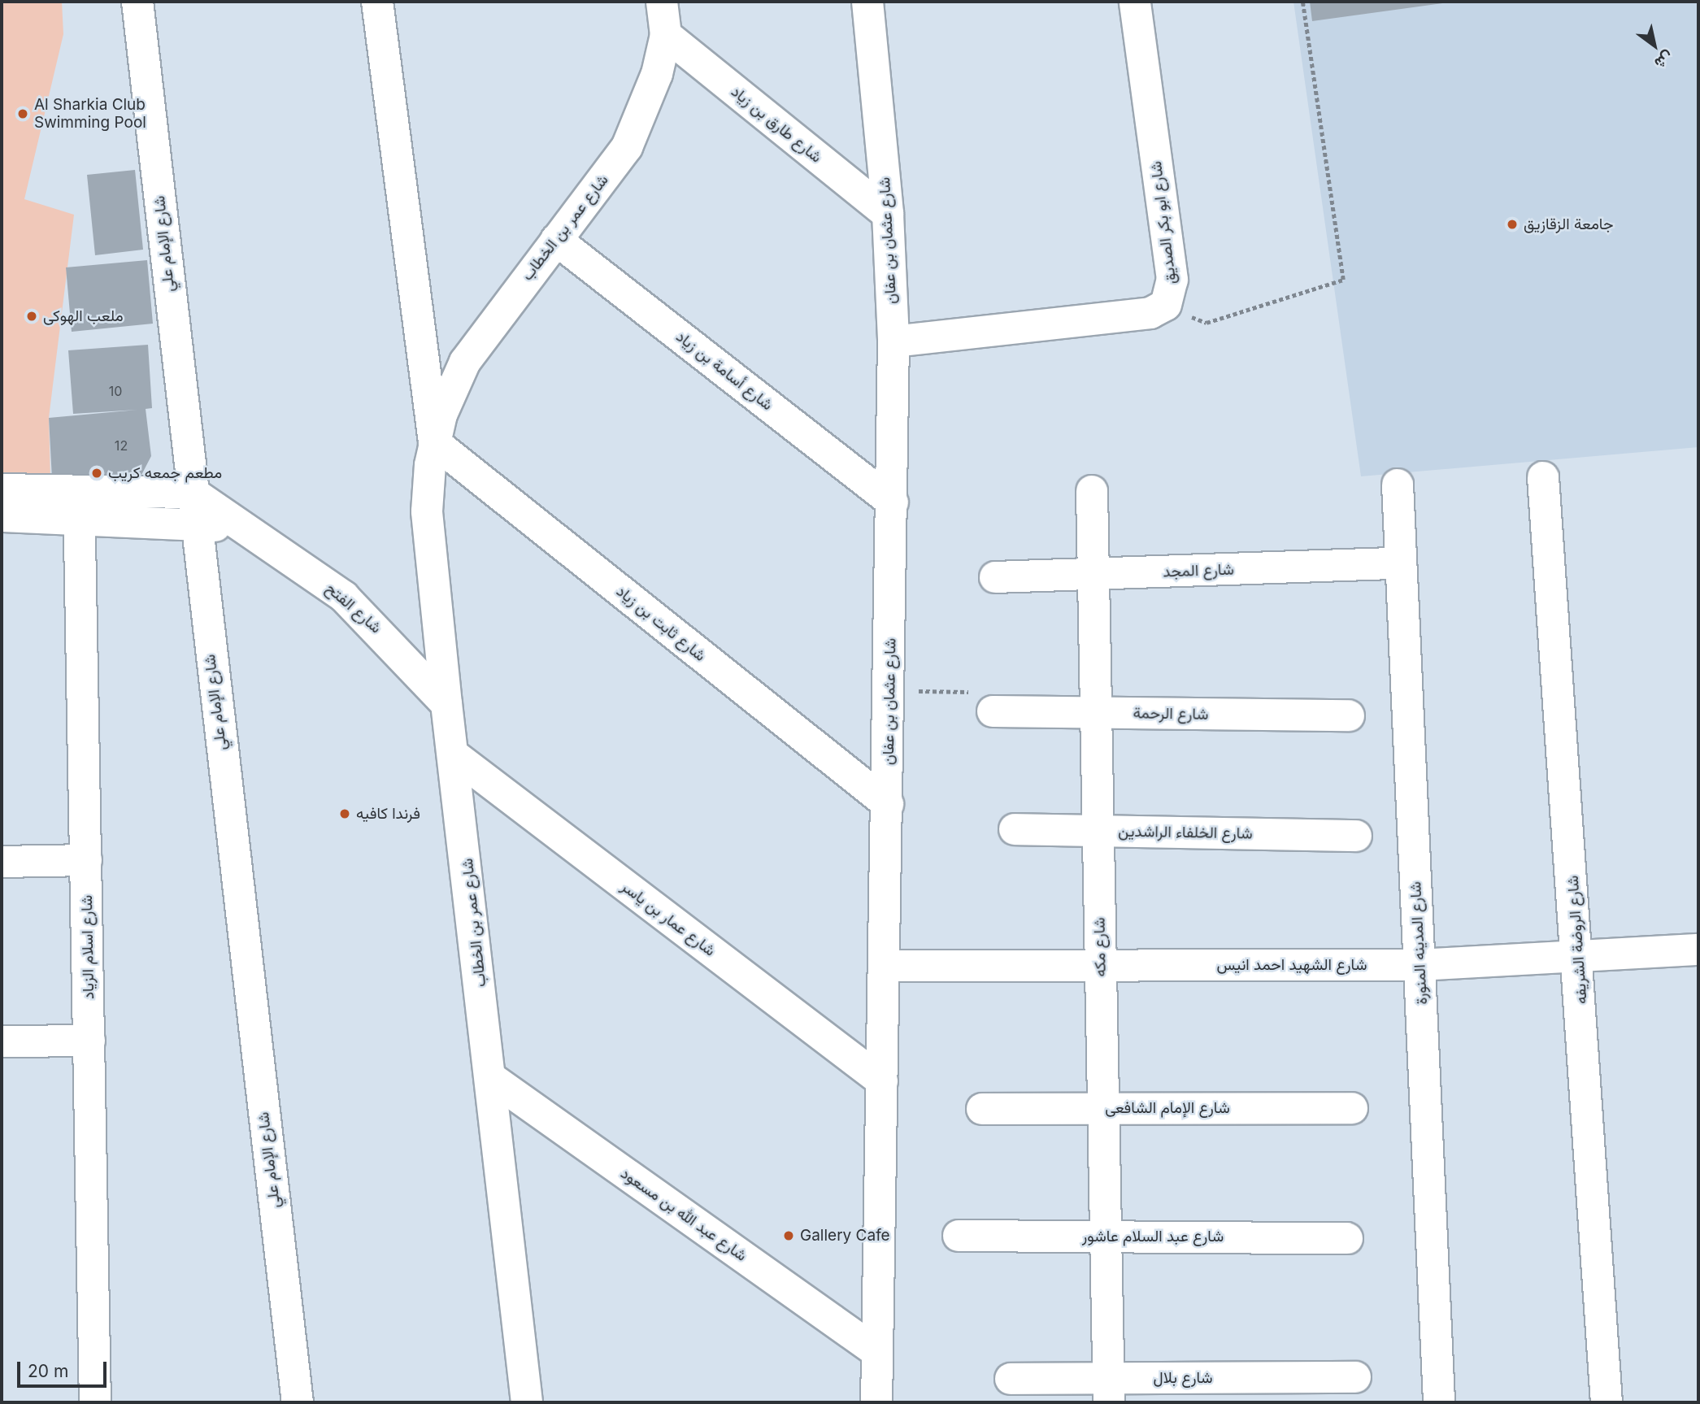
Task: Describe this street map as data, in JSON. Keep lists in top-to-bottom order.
{
  "streets": {
    "street": [
      "شارع طارق بن زياد",
      "شارع ابو بكر الصديق",
      "شارع عمر بن الخطاب",
      "شارع عثمان بن عفان",
      "شارع الإمام علي",
      "شارع أسامة بن زياد",
      "شارع المجد",
      "شارع الفتح",
      "شارع ثابت بن زياد",
      "شارع الرحمة",
      "شارع الخلفاء الراشدين",
      "شارع عمار بن ياسر",
      "شارع الروضة الشريفه",
      "شارع المدينه المنورة",
      "شارع اسلام الزياد",
      "شارع مكه",
      "شارع الشهيد احمد انيس",
      "شارع الإمام الشافعى",
      "شارع عبد الله بن مسعود",
      "شارع عبد السلام عاشور",
      "شارع بلال"
    ]
  },
  "crossings": [
    ["شارع طارق بن زياد", "شارع عمر بن الخطاب"],
    ["شارع طارق بن زياد", "شارع عثمان بن عفان"],
    ["شارع ابو بكر الصديق", "شارع عثمان بن عفان"],
    ["شارع عمر بن الخطاب", "شارع أسامة بن زياد"],
    ["شارع عمر بن الخطاب", "شارع الفتح"],
    ["شارع عمر بن الخطاب", "شارع ثابت بن زياد"],
    ["شارع عمر بن الخطاب", "شارع عمار بن ياسر"],
    ["شارع عمر بن الخطاب", "شارع عبد الله بن مسعود"],
    ["شارع عثمان بن عفان", "شارع أسامة بن زياد"],
    ["شارع عثمان بن عفان", "شارع ثابت بن زياد"],
    ["شارع عثمان بن عفان", "شارع عمار بن ياسر"],
    ["شارع عثمان بن عفان", "شارع الشهيد احمد انيس"],
    ["شارع عثمان بن عفان", "شارع عبد الله بن مسعود"],
    ["شارع الإمام علي", "شارع الفتح"],
    ["شارع المجد", "شارع المدينه المنورة"],
    ["شارع المجد", "شارع مكه"],
    ["شارع الفتح", "شارع اسلام الزياد"],
    ["شارع الرحمة", "شارع مكه"],
    ["شارع الخلفاء الراشدين", "شارع مكه"],
    ["شارع الروضة الشريفه", "شارع الشهيد احمد انيس"],
    ["شارع المدينه المنورة", "شارع الشهيد احمد انيس"],
    ["شارع مكه", "شارع الشهيد احمد انيس"],
    ["شارع مكه", "شارع الإمام الشافعى"],
    ["شارع مكه", "شارع عبد السلام عاشور"],
    ["شارع مكه", "شارع بلال"]
  ],
  "places": [
    "Al Sharkia Club Swimming Pool",
    "جامعة الزقازيق",
    "ملعب الهوكى",
    "مطعم جمعه كريب",
    "فرندا كافيه",
    "Gallery Cafe"
  ],
  "house_numbers": ["10", "12"],
  "scale_bar": "20 m",
  "north": "bottom right"
}
